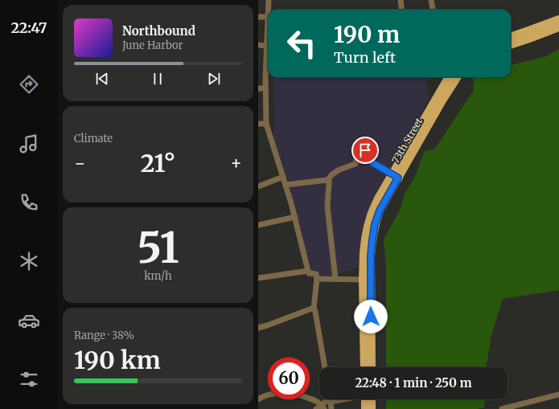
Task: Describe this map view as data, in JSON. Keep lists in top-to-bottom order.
{
  "streets": {
    "main road": ["73th Street"]
  },
  "page": {
    "tabs": "22:47",
    "turn": ["190 m", "Turn left"],
    "song": ["Northbound", "June Harbor"],
    "tile": [
      "Climate",
      ["51", "km/h"],
      ["Range · 38%", "190 km"]
    ],
    "heat": ["−", "21°", "+"],
    "limit": "60",
    "trip": "22:48 · 1 min · 250 m"
  }
}
